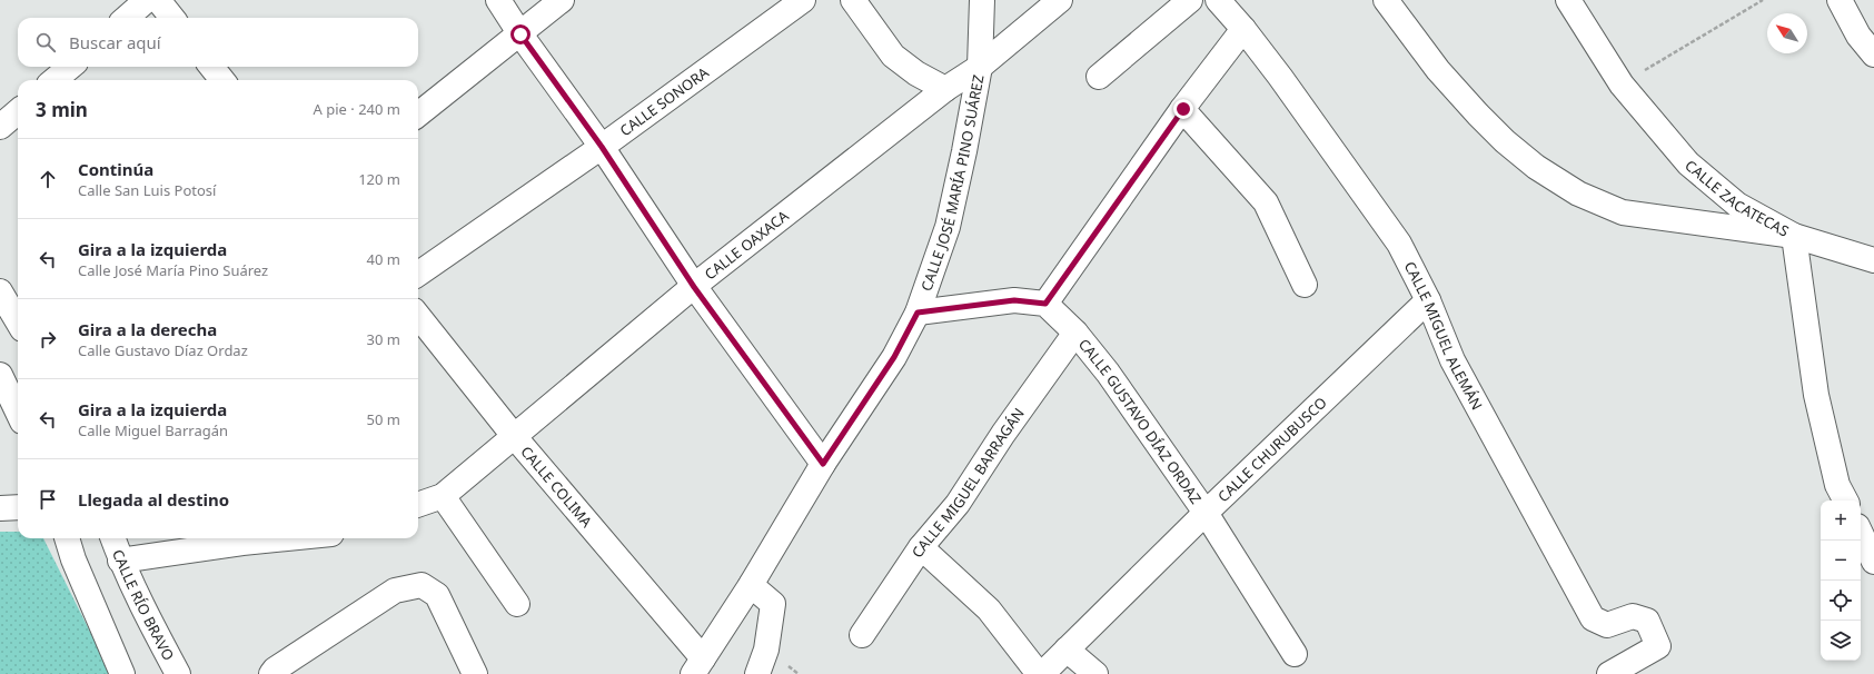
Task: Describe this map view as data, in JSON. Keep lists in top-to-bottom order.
{
  "streets": {
    "street": [
      "CALLE SONORA",
      "CALLE JOSÉ MARÍA PINO SUÁREZ",
      "CALLE ZACATECAS",
      "CALLE OAXACA",
      "CALLE MIGUEL ALEMÁN",
      "CALLE GUSTAVO DÍAZ ORDAZ",
      "CALLE CHURUBUSCO",
      "CALLE MIGUEL BARRAGÁN",
      "CALLE COLIMA",
      "CALLE RÍO BRAVO"
    ]
  },
  "crossings": [
    ["CALLE JOSÉ MARÍA PINO SUÁREZ", "CALLE OAXACA"],
    ["CALLE JOSÉ MARÍA PINO SUÁREZ", "CALLE COLIMA"],
    ["CALLE OAXACA", "CALLE COLIMA"],
    ["CALLE MIGUEL ALEMÁN", "CALLE CHURUBUSCO"],
    ["CALLE GUSTAVO DÍAZ ORDAZ", "CALLE CHURUBUSCO"],
    ["CALLE GUSTAVO DÍAZ ORDAZ", "CALLE MIGUEL BARRAGÁN"]
  ],
  "north": "top left",
  "page": {
    "search": "Buscar aquí",
    "heading": ["3 min", "A pie · 240 m"],
    "list": [
      ["Continúa", "Calle San Luis Potosí", "120 m"],
      ["Gira a la izquierda", "Calle José María Pino Suárez", "40 m"],
      ["Gira a la derecha", "Calle Gustavo Díaz Ordaz", "30 m"],
      ["Gira a la izquierda", "Calle Miguel Barragán", "50 m"],
      "Llegada al destino"
    ],
    "map_buttons": ["+", "−"]
  }
}
